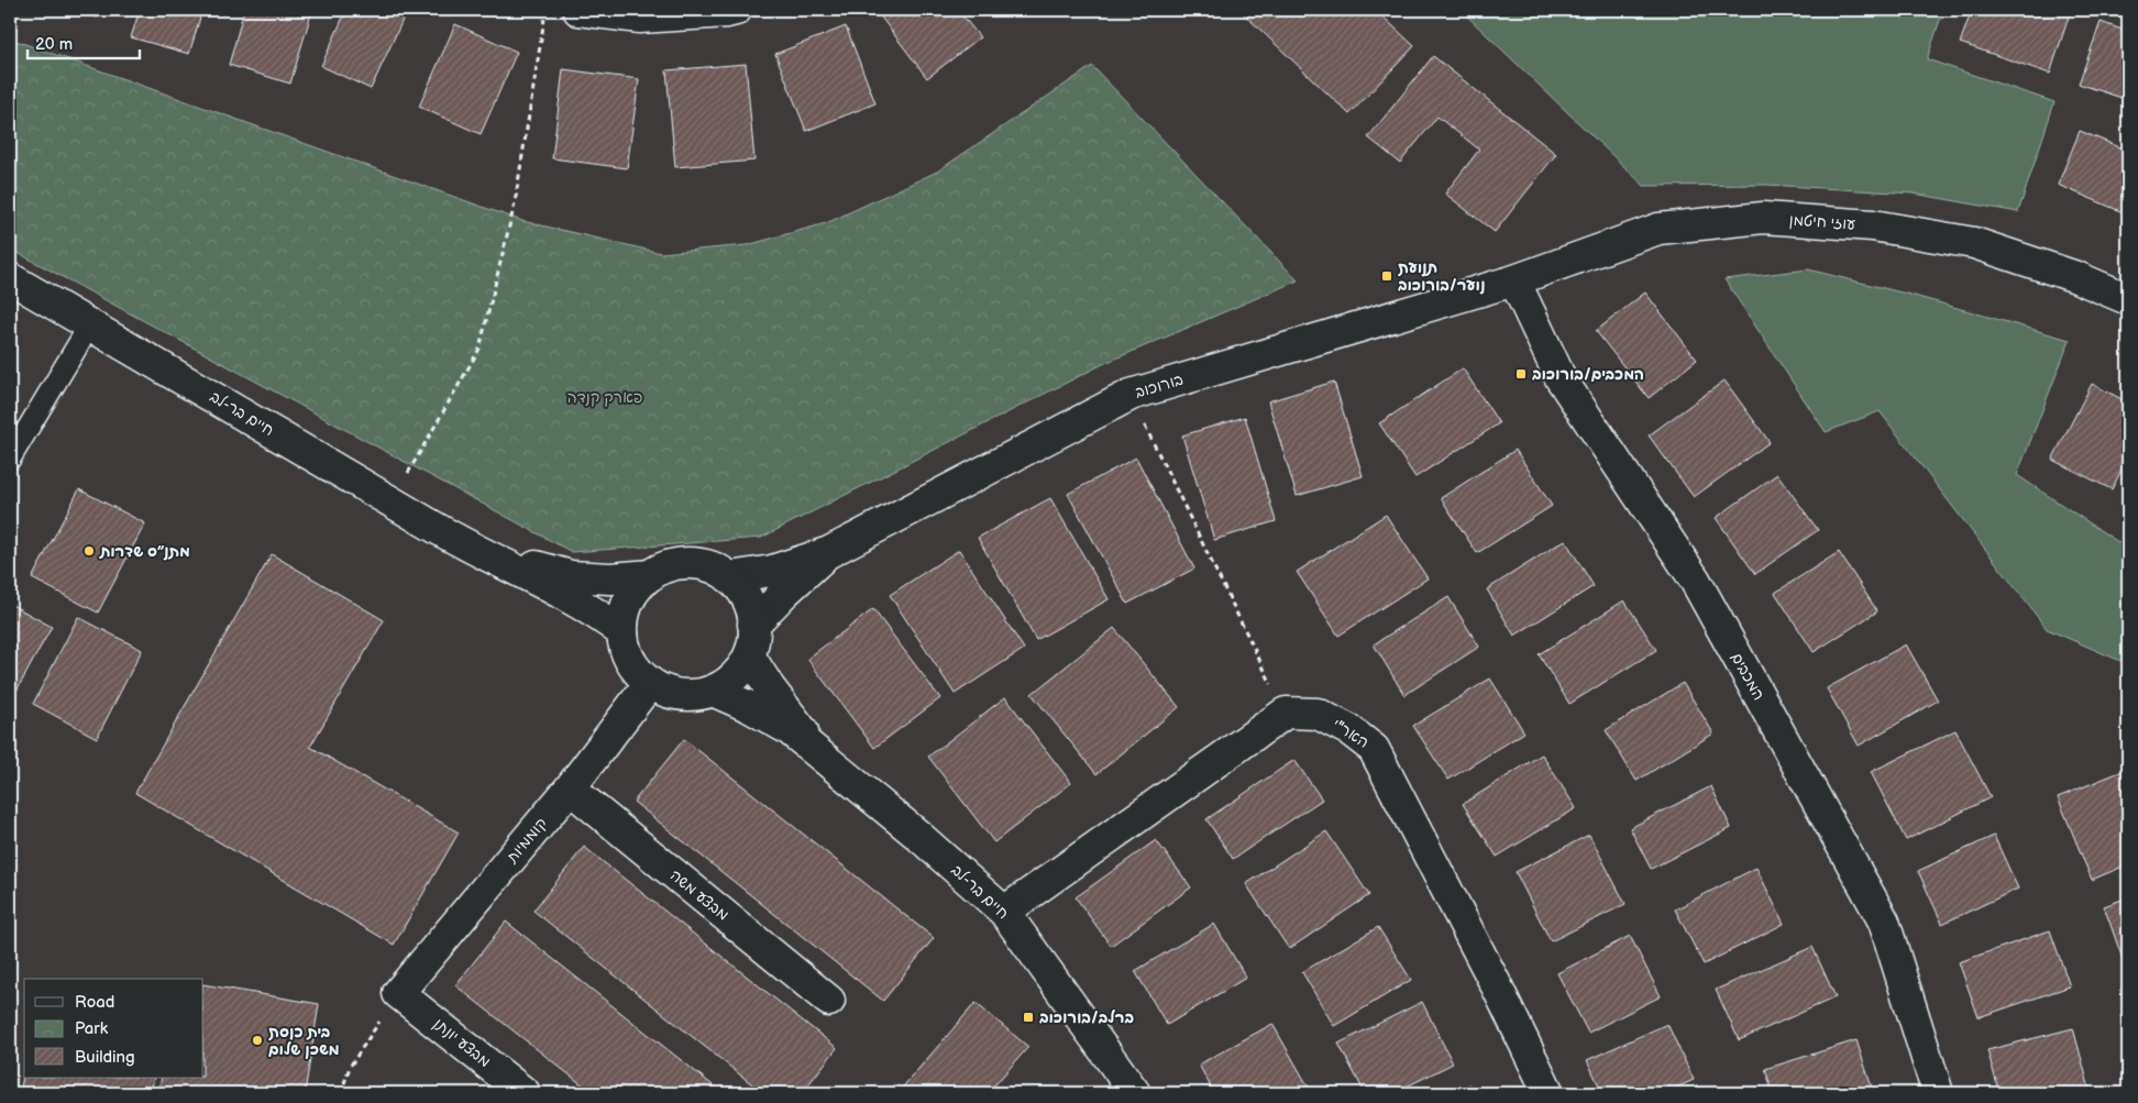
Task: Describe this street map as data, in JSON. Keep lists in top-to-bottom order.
{
  "streets": {
    "street": [
      "עוזי חיטמן",
      "בורוכוב",
      "חיים בר-לב",
      "המכבים",
      "האר\"י",
      "קוממיות",
      "מבצע משה",
      "מבצע יונתן"
    ]
  },
  "crossings": [
    ["עוזי חיטמן", "בורוכוב"],
    ["עוזי חיטמן", "המכבים"],
    ["בורוכוב", "חיים בר-לב"],
    ["בורוכוב", "המכבים"],
    ["בורוכוב", "קוממיות"],
    ["חיים בר-לב", "קוממיות"],
    ["קוממיות", "מבצע משה"],
    ["קוממיות", "מבצע יונתן"]
  ],
  "parks": ["פארק קנדה"],
  "places": {
    "transit": ["תנועת נוער/בורוכוב", "המכבים/בורוכוב", "ברלב/בורוכוב"],
    "other": ["מתנ״ס שדרות", "בית כנסת משכן שלום"]
  },
  "legend": ["Road", "Park", "Building"],
  "scale_bar": "20 m"
}
